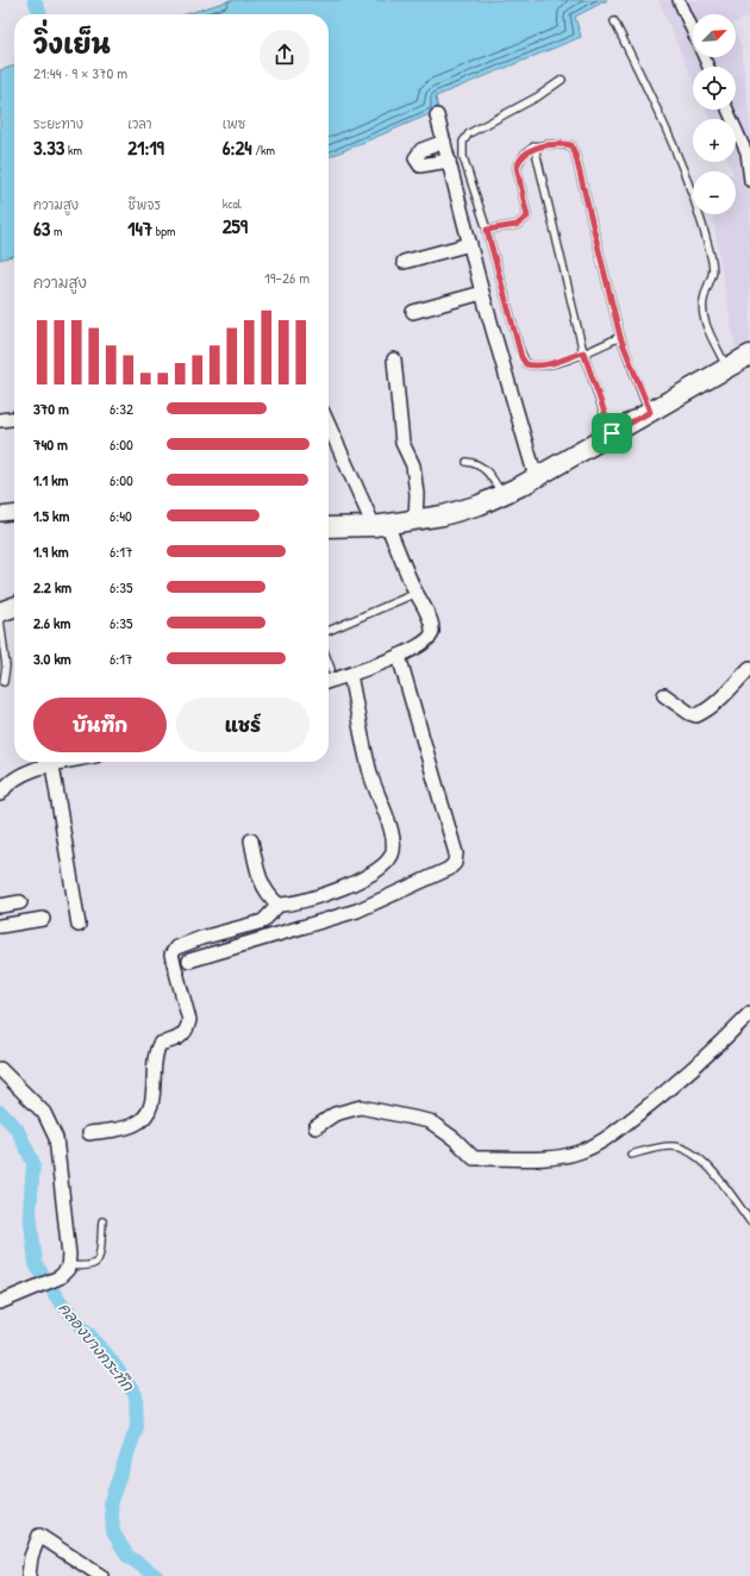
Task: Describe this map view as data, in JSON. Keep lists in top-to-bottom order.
{
  "water": ["คลองบางกระทึก"],
  "north": "top right",
  "page": {
    "map_buttons": ["+", "−"],
    "heading": ["วิ่งเย็น", "21:44 · 9 × 370 m"],
    "stats": [
      ["ระยะทาง", "3.33 km"],
      ["เวลา", "21:19"],
      ["เพซ", "6:24 /km"],
      ["ความสูง", "63 m"],
      ["ชีพจร", "147 bpm"],
      ["kcal", "259"]
    ],
    "chart": ["ความสูง", "19–26 m"],
    "list": [
      {
        "name": "370 m",
        "note": "6:32"
      },
      {
        "name": "740 m",
        "note": "6:00"
      },
      {
        "name": "1.1 km",
        "note": "6:00"
      },
      {
        "name": "1.5 km",
        "note": "6:40"
      },
      {
        "name": "1.9 km",
        "note": "6:17"
      },
      {
        "name": "2.2 km",
        "note": "6:35"
      },
      {
        "name": "2.6 km",
        "note": "6:35"
      },
      {
        "name": "3.0 km",
        "note": "6:17"
      }
    ],
    "buttons": ["บันทึก", "แชร์"]
  }
}
